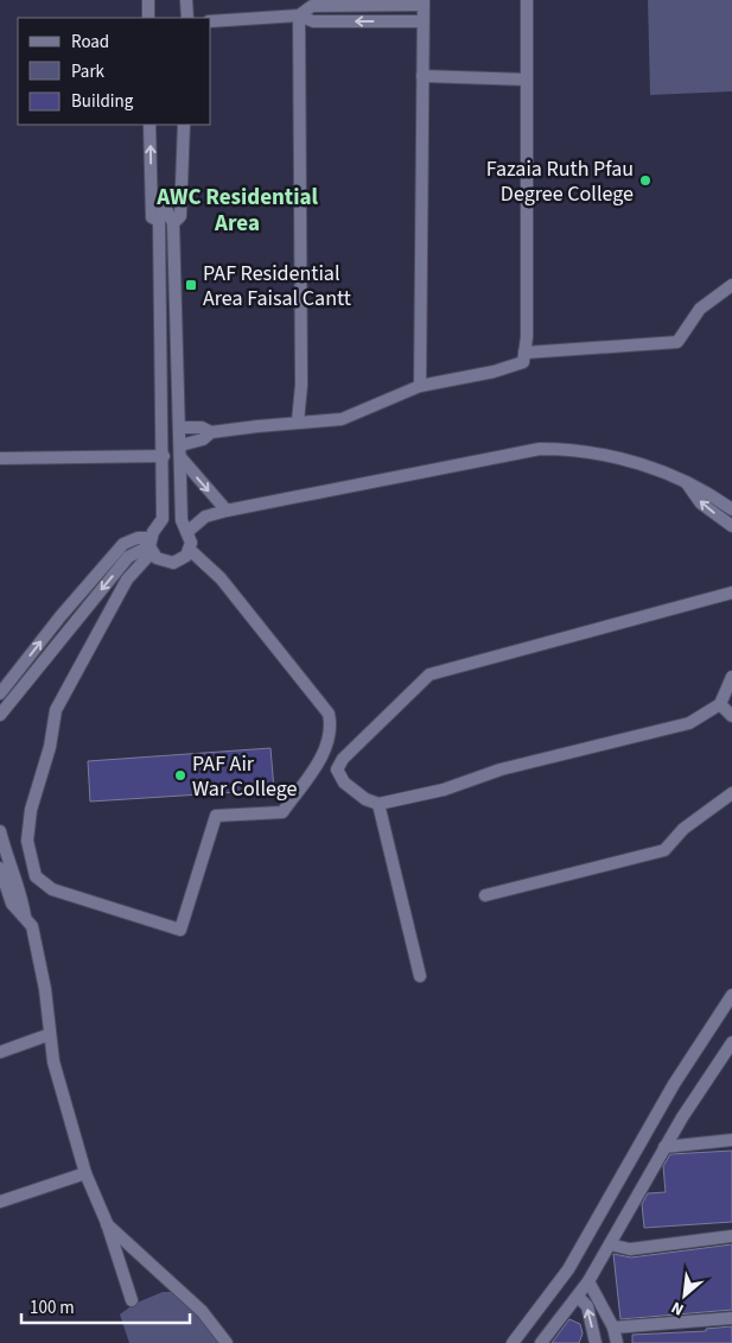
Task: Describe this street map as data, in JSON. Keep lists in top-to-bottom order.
{
  "districts": ["AWC Residential Area"],
  "places": {
    "other": ["Fazaia Ruth Pfau Degree College", "PAF Air War College"],
    "transit": ["PAF Residential Area Faisal Cantt"]
  },
  "legend": ["Road", "Park", "Building"],
  "scale_bar": "100 m",
  "north": "bottom left"
}
